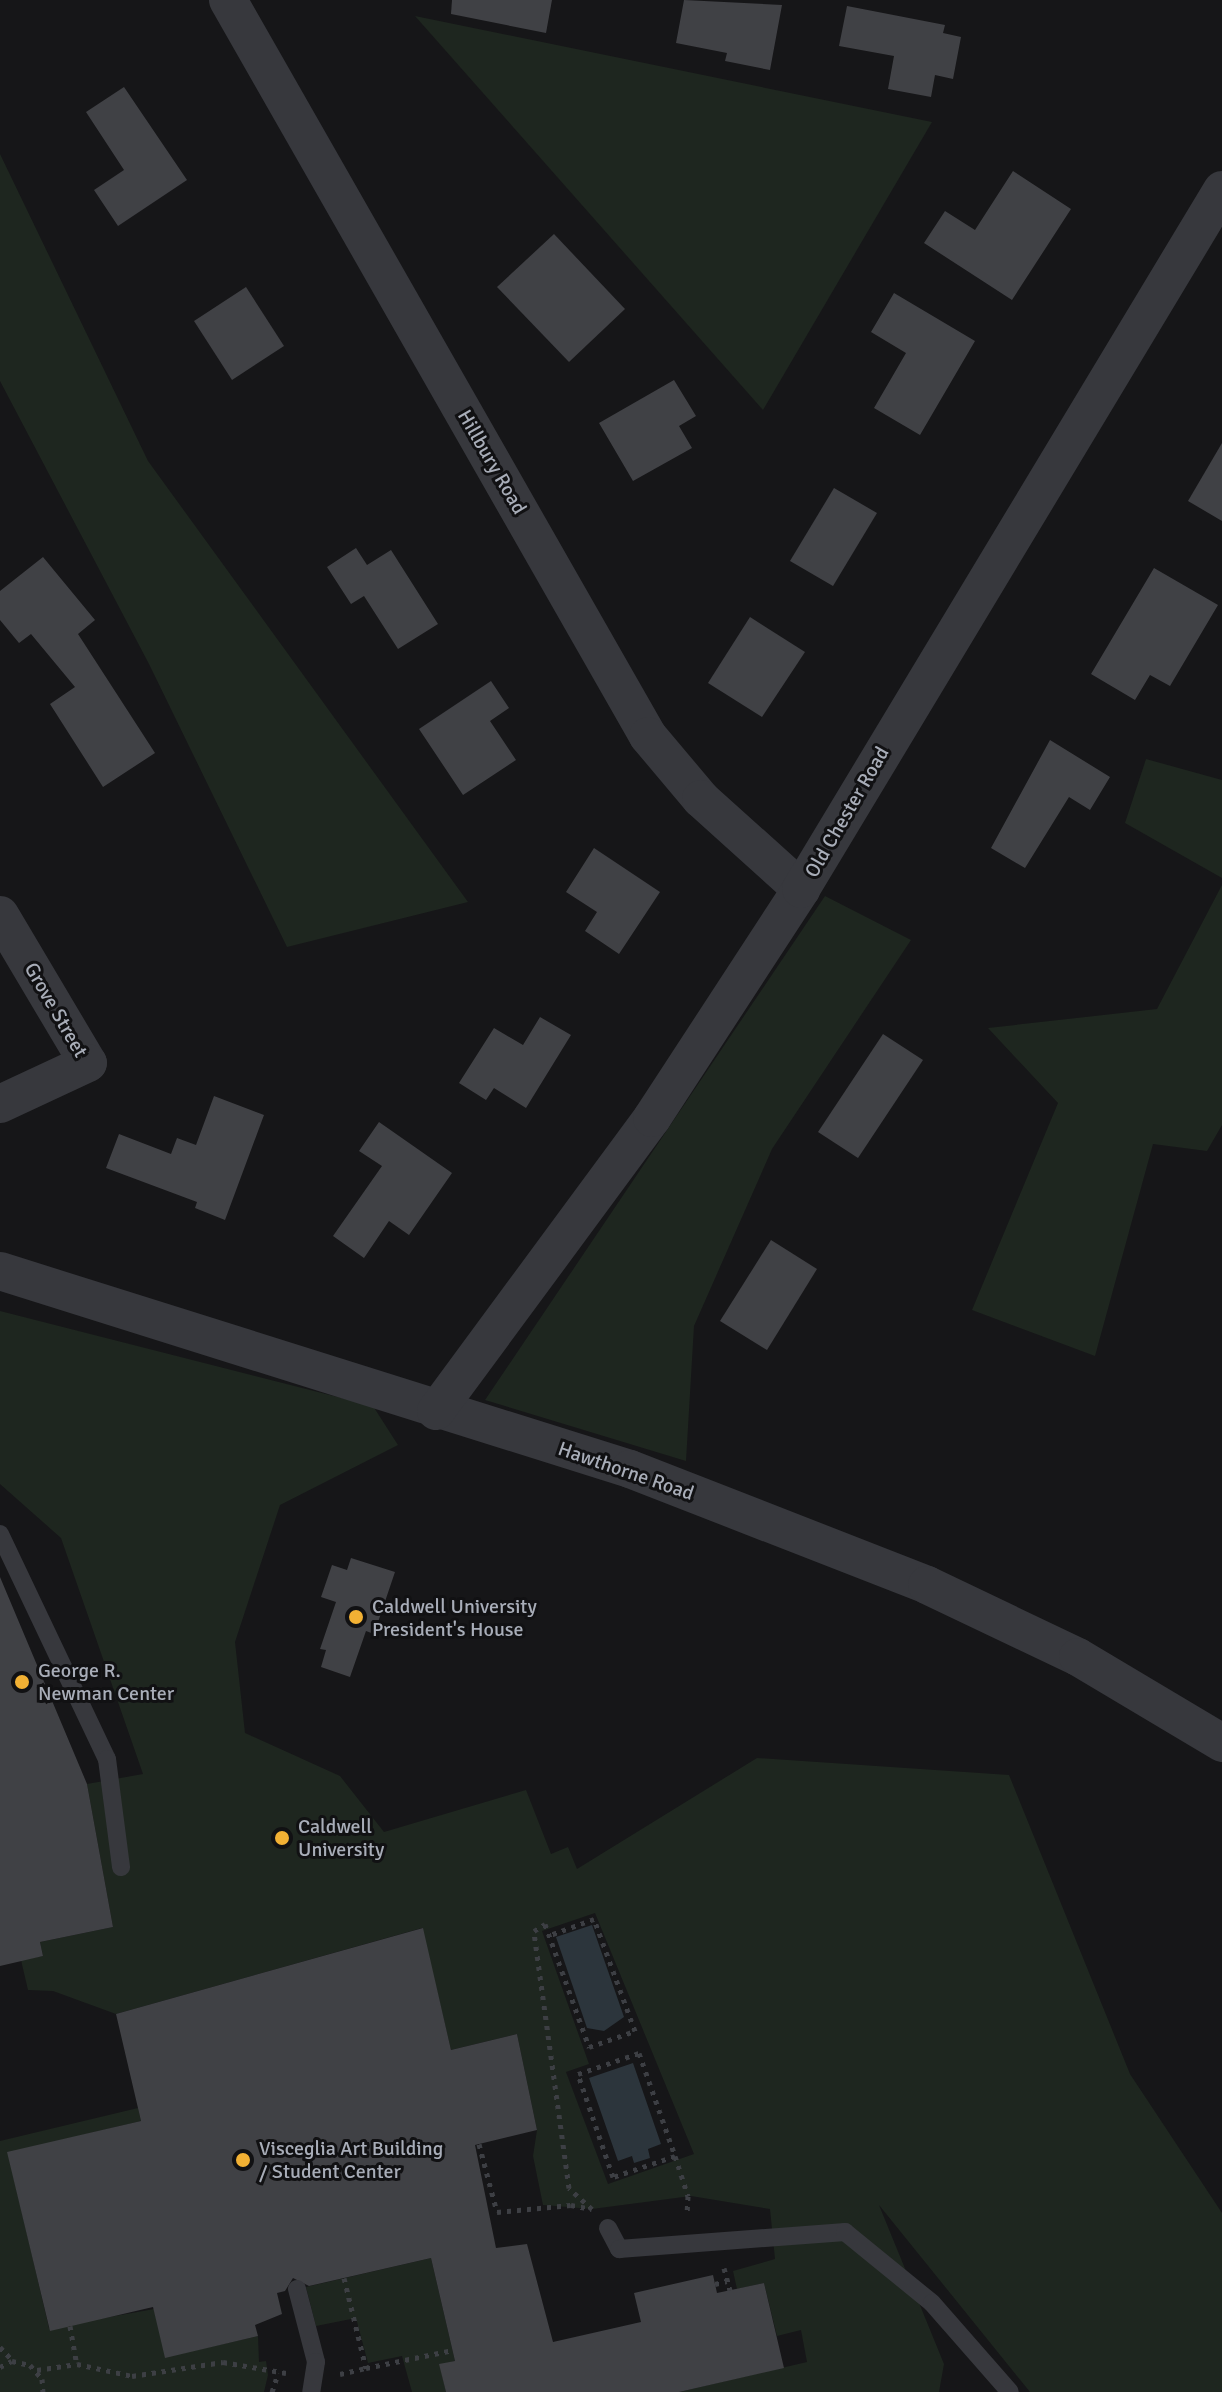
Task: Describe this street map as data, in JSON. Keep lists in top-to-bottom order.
{
  "streets": {
    "street": [
      "Hillbury Road",
      "Old Chester Road",
      "Grove Street",
      "Hawthorne Road"
    ]
  },
  "crossings": [
    ["Hillbury Road", "Old Chester Road"],
    ["Old Chester Road", "Hawthorne Road"]
  ],
  "places": [
    "Caldwell University President's House",
    "George R. Newman Center",
    "Caldwell University",
    "Visceglia Art Building / Student Center"
  ]
}
